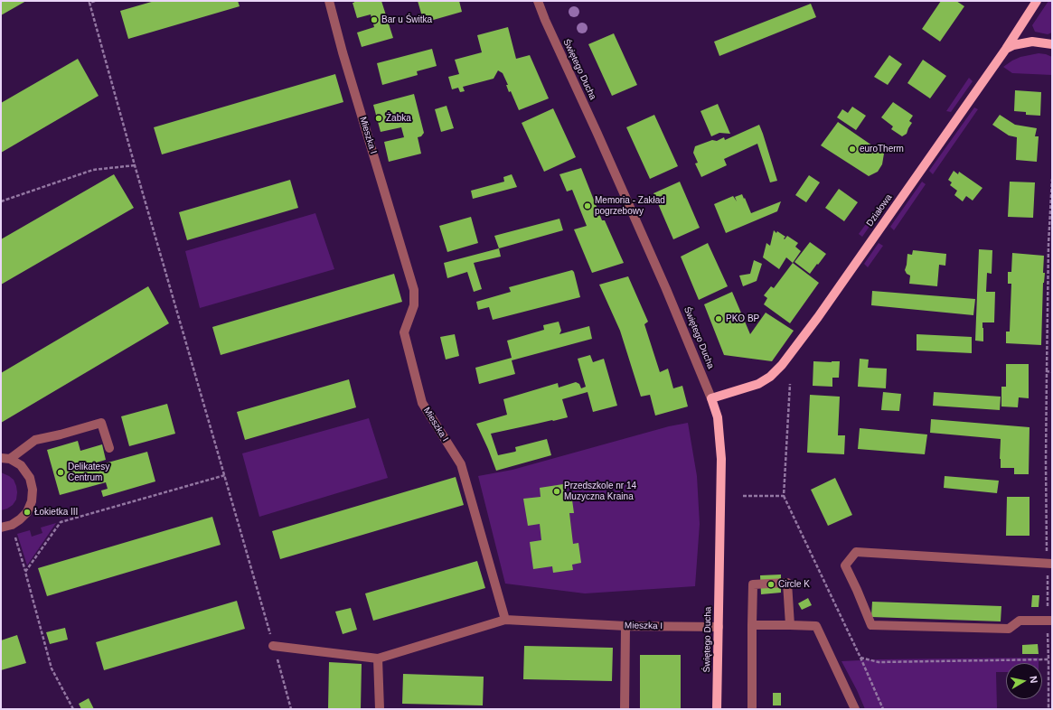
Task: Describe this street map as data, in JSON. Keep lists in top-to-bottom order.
{
  "streets": {
    "main road": ["Świętego Ducha", "Działowa"],
    "street": ["Mieszka I"]
  },
  "crossings": [
    ["Świętego Ducha", "Mieszka I"],
    ["Świętego Ducha", "Działowa"]
  ],
  "places": [
    "Bar u Świtka",
    "Żabka",
    "euroTherm",
    "Memoria - Zakład pogrzebowy",
    "PKO BP",
    "Delikatesy Centrum",
    "Przedszkole nr 14 Muzyczna Kraina",
    "Łokietka III",
    "Circle K"
  ],
  "north": "right"
}
